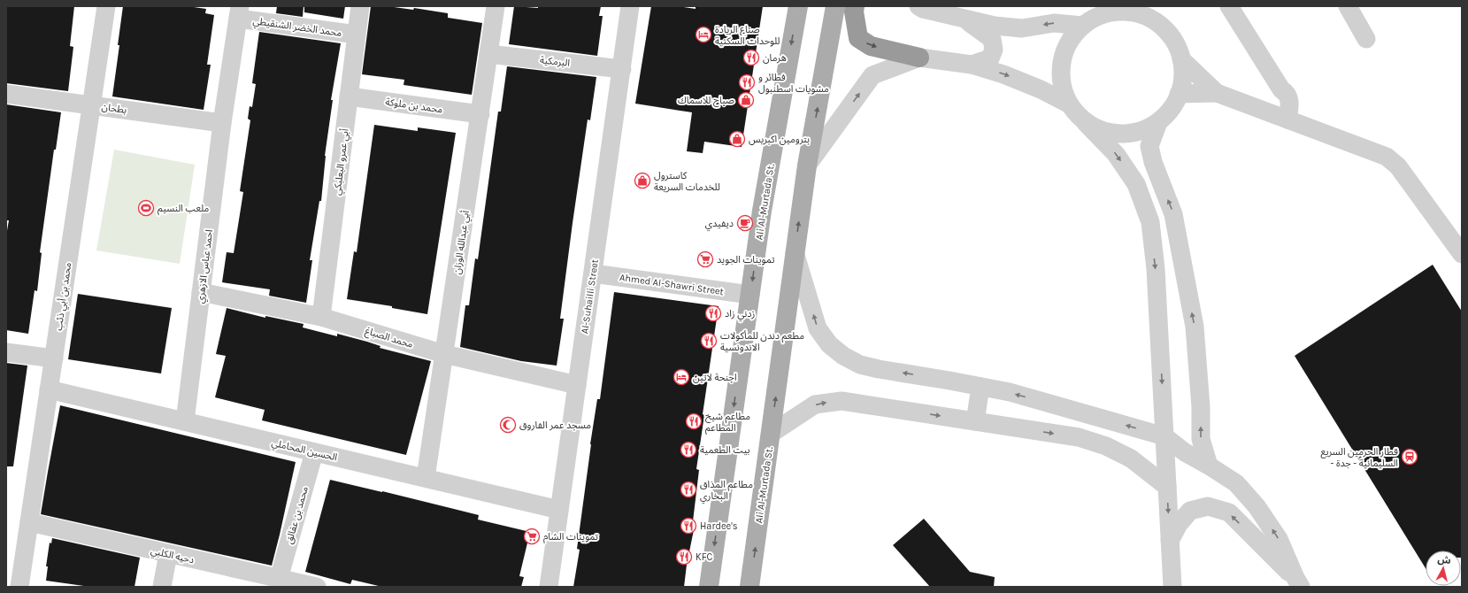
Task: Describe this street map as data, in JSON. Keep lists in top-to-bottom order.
{
  "streets": {
    "main road": ["Ali Al-Murtada St."],
    "street": [
      "محمد الخضر الشنقيطي",
      "البرمكية",
      "محمد بن ملوكة",
      "بطحان",
      "أبي عمرو البعلبكي",
      "أبي عبدالله الوزان",
      "احمد عباس الازهري",
      "Ahmed Al-Shawri Street",
      "محمد بن أبي ذئب",
      "Al-Suhailli Street",
      "محمد الصباغ",
      "الحسين المحاملي",
      "محمد بن عفالق",
      "دحيه الكلبي"
    ]
  },
  "crossings": [
    ["محمد الخضر الشنقيطي", "أبي عمرو البعلبكي"],
    ["محمد الخضر الشنقيطي", "احمد عباس الازهري"],
    ["البرمكية", "أبي عبدالله الوزان"],
    ["البرمكية", "Al-Suhailli Street"],
    ["محمد بن ملوكة", "أبي عمرو البعلبكي"],
    ["محمد بن ملوكة", "أبي عبدالله الوزان"],
    ["بطحان", "احمد عباس الازهري"],
    ["بطحان", "محمد بن أبي ذئب"],
    ["أبي عمرو البعلبكي", "محمد الصباغ"],
    ["Ali Al-Murtada St.", "Ahmed Al-Shawri Street"],
    ["أبي عبدالله الوزان", "محمد الصباغ"],
    ["أبي عبدالله الوزان", "الحسين المحاملي"],
    ["احمد عباس الازهري", "محمد الصباغ"],
    ["احمد عباس الازهري", "الحسين المحاملي"],
    ["Ahmed Al-Shawri Street", "Al-Suhailli Street"],
    ["محمد بن أبي ذئب", "الحسين المحاملي"],
    ["محمد بن أبي ذئب", "دحيه الكلبي"],
    ["Al-Suhailli Street", "محمد الصباغ"],
    ["Al-Suhailli Street", "الحسين المحاملي"],
    ["الحسين المحاملي", "محمد بن عفالق"],
    ["محمد بن عفالق", "دحيه الكلبي"]
  ],
  "places": {
    "hotel": ["صناع الريادة للوحدات السكنية", "اجنحة لاتين"],
    "restaurant": [
      "هرمان",
      "فطائر و مشويات اسطنبول",
      "زدني زاد",
      "مطعم دندن للمأكولات الاندونسية",
      "مطاعم شيخ المطاعم",
      "بيت الطعمية",
      "مطاعم المذاق البخاري",
      "Hardee's",
      "KFC"
    ],
    "shop": ["صباح للاسماك", "بترومين اكبريس", "كاسترول للخدمات السريعة"],
    "sports": ["ملعب النسيم"],
    "cafe": ["ديفيدي"],
    "supermarket": ["تموينات الجويد", "تموينات الشام"],
    "mosque": ["مسجد عمر الفاروق"],
    "station": ["قطار الحرمين السريع - السليمانية - جدة"]
  },
  "north": "top"
}
